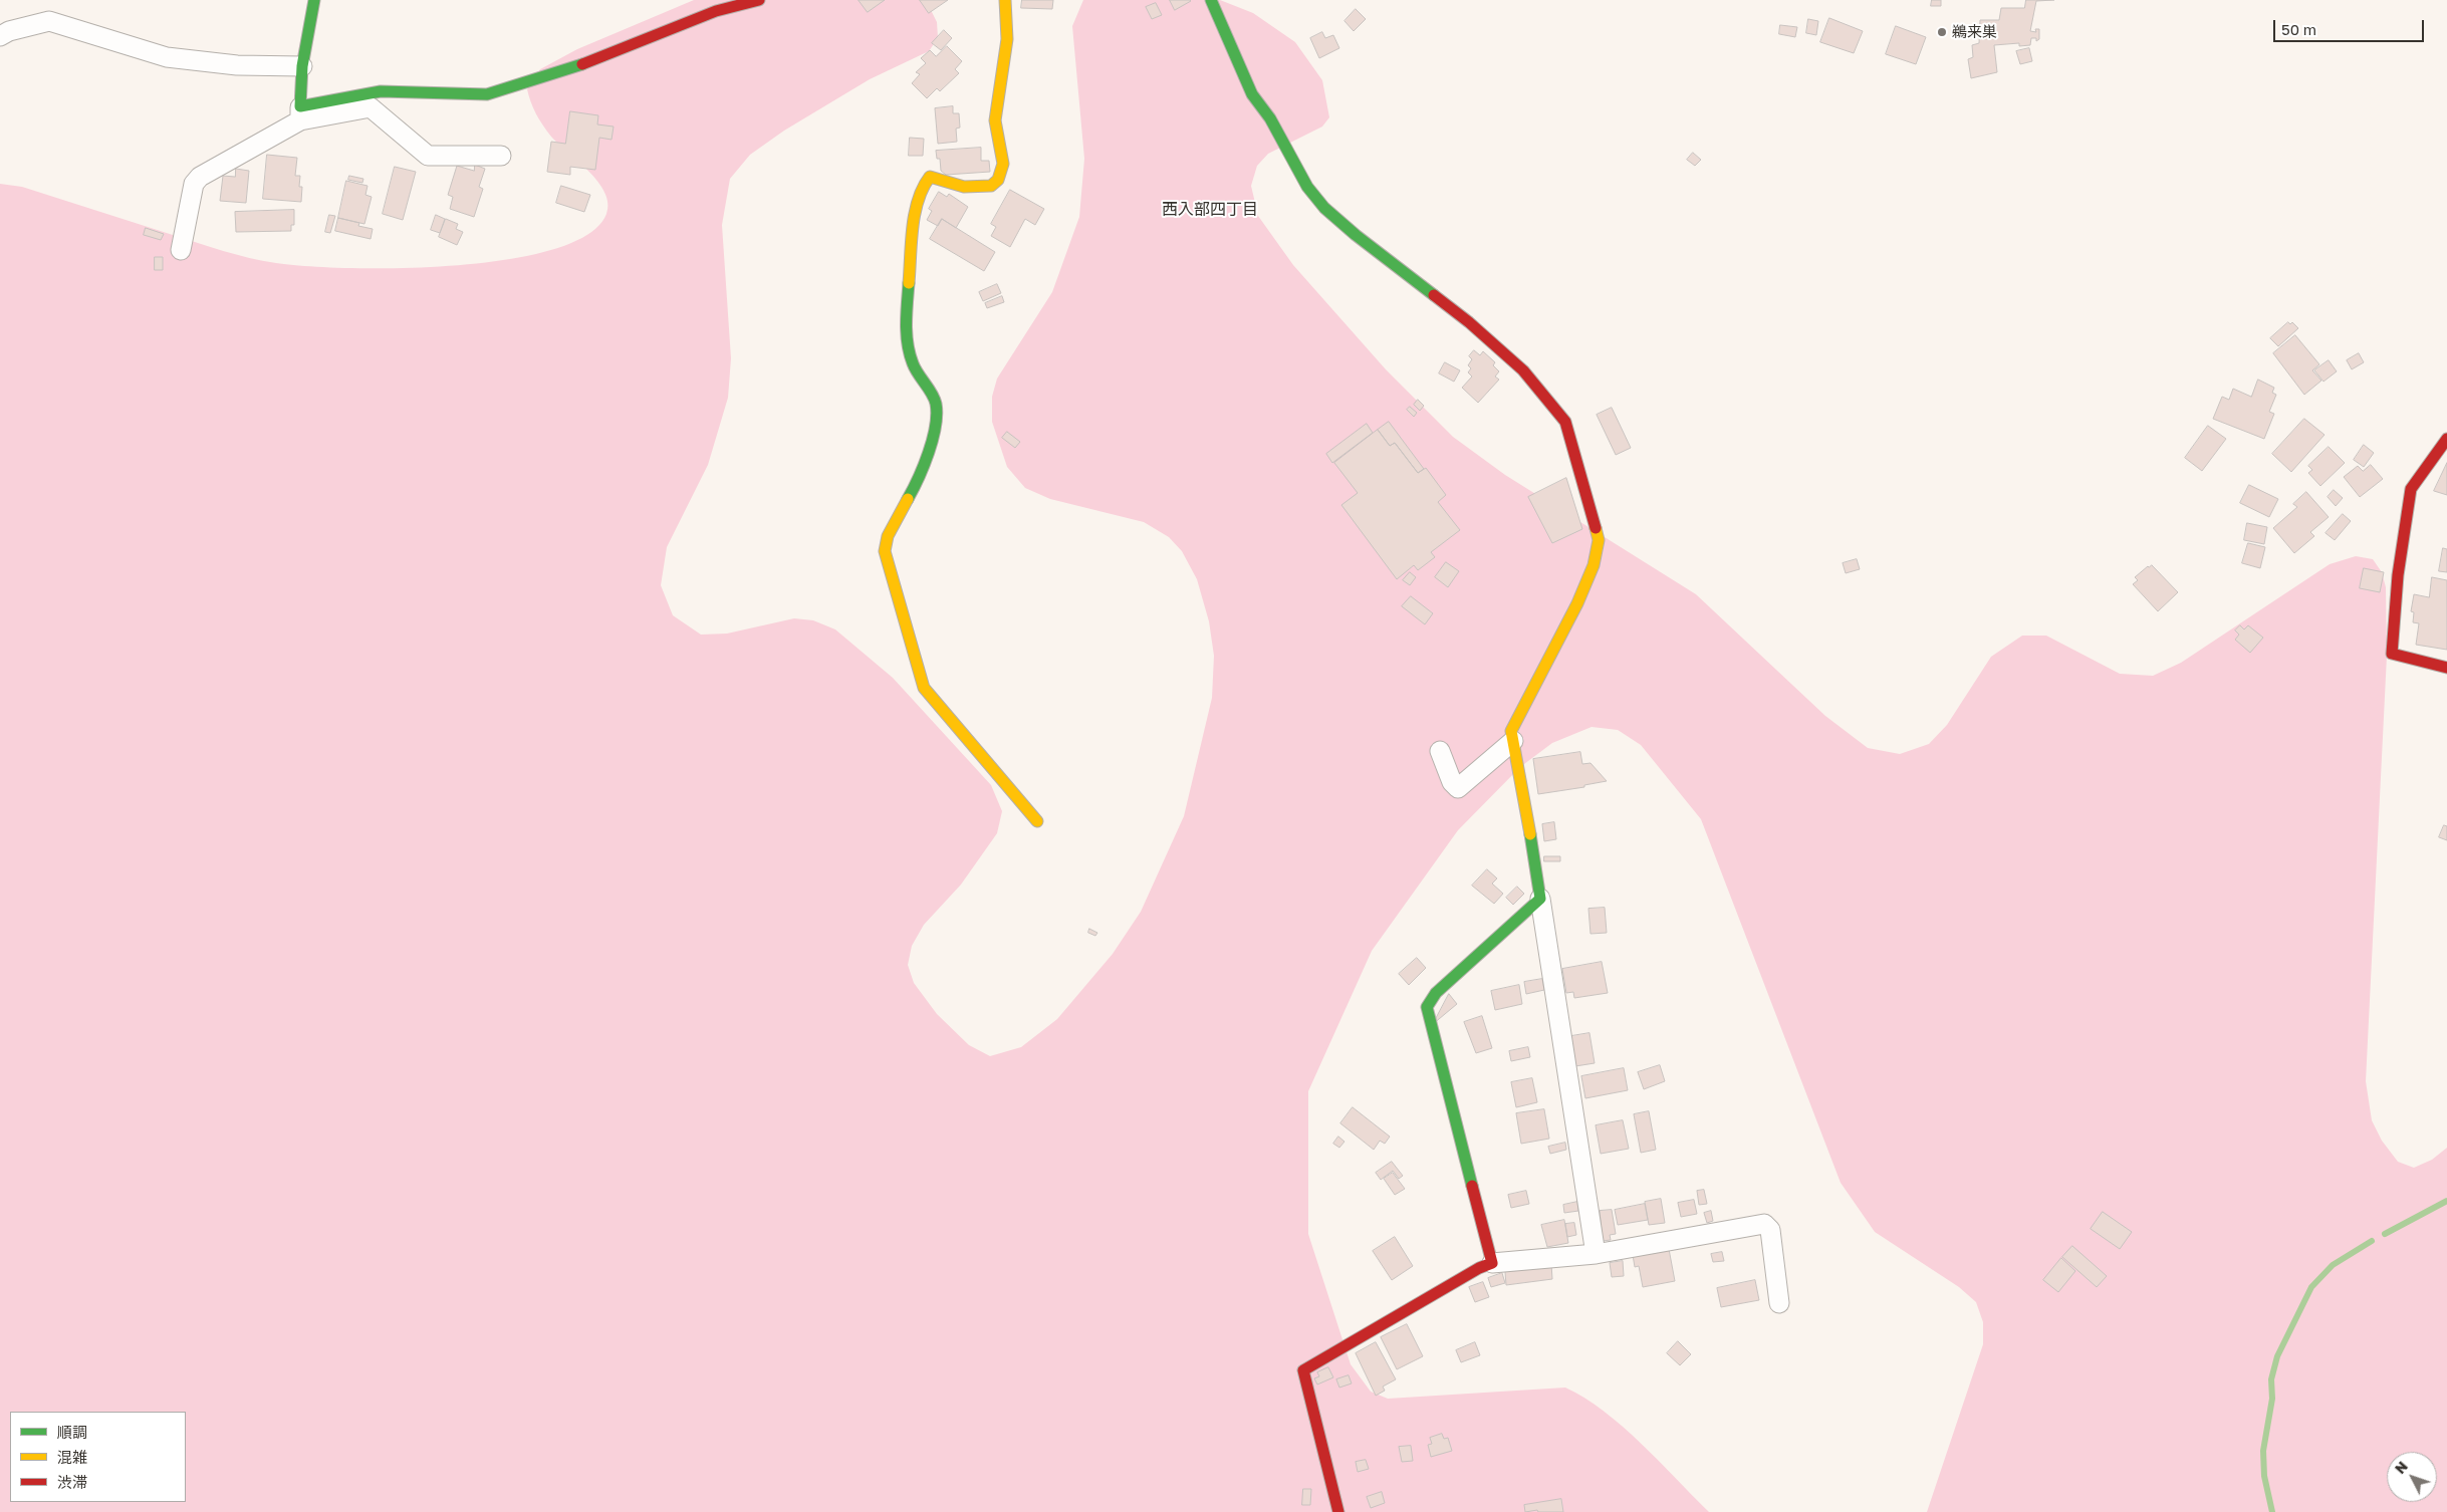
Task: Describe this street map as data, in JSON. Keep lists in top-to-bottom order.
{
  "districts": ["西入部四丁目"],
  "places": ["鵜来巣"],
  "legend": ["順調", "混雑", "渋滞"],
  "scale_bar": "50 m",
  "north": "top left"
}
